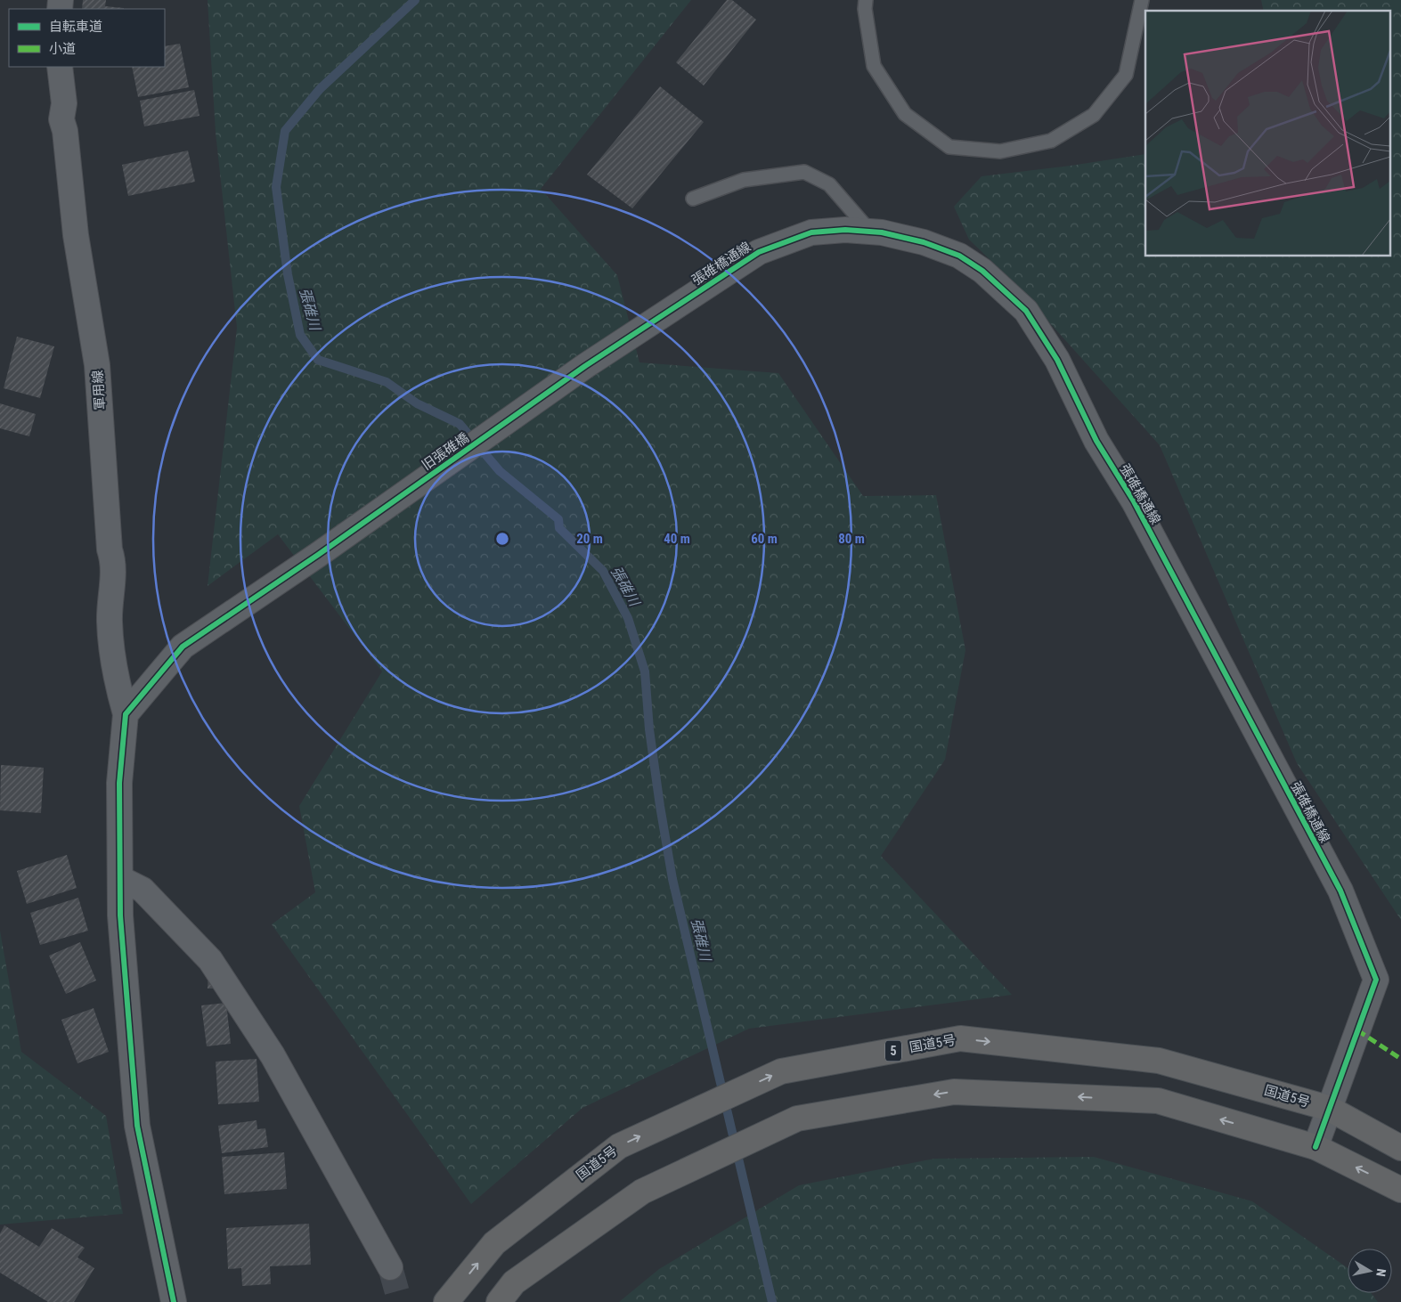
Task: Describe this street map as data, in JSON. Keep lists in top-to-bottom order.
{
  "streets": {
    "highway": ["国道5号", "5"],
    "street": ["張碓橋通線", "軍用線", "旧張碓橋"]
  },
  "crossings": [
    ["張碓橋通線", "旧張碓橋"],
    ["張碓橋通線", "国道5号"],
    ["軍用線", "旧張碓橋"]
  ],
  "water": ["張碓川"],
  "legend": ["自転車道", "小道"],
  "north": "right",
  "rings": [
    "20 m",
    "40 m",
    "60 m",
    "80 m"
  ]
}
